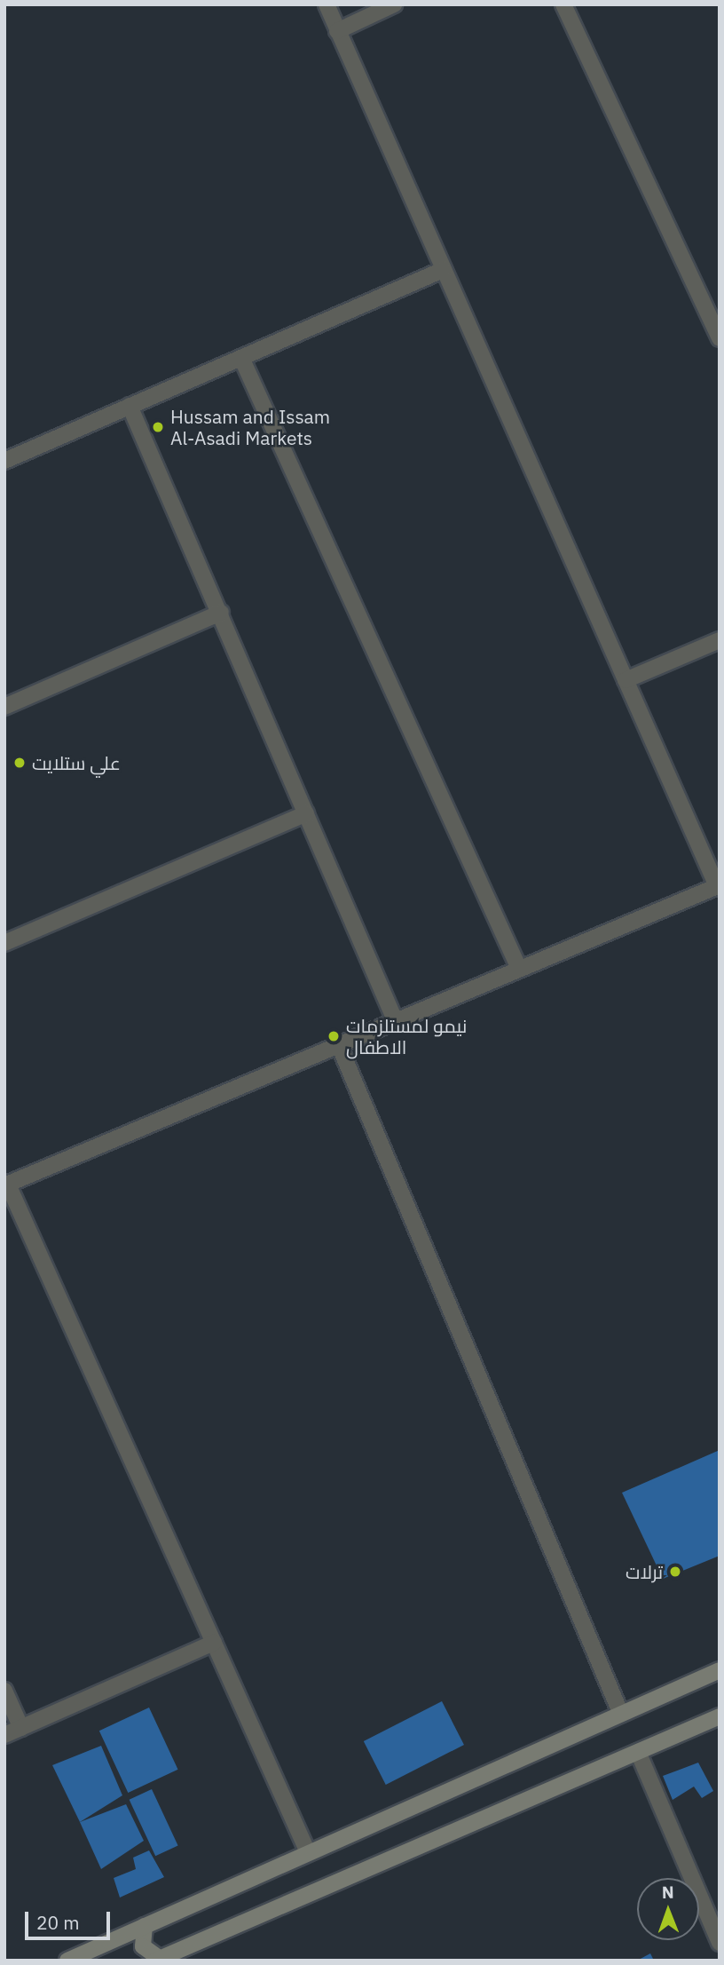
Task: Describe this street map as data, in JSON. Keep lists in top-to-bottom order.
{
  "places": [
    "Hussam and Issam Al-Asadi Markets",
    "علي ستلايت",
    "نيمو لمستلزمات الاطفال",
    "ترلات"
  ],
  "scale_bar": "20 m",
  "north": "top"
}
